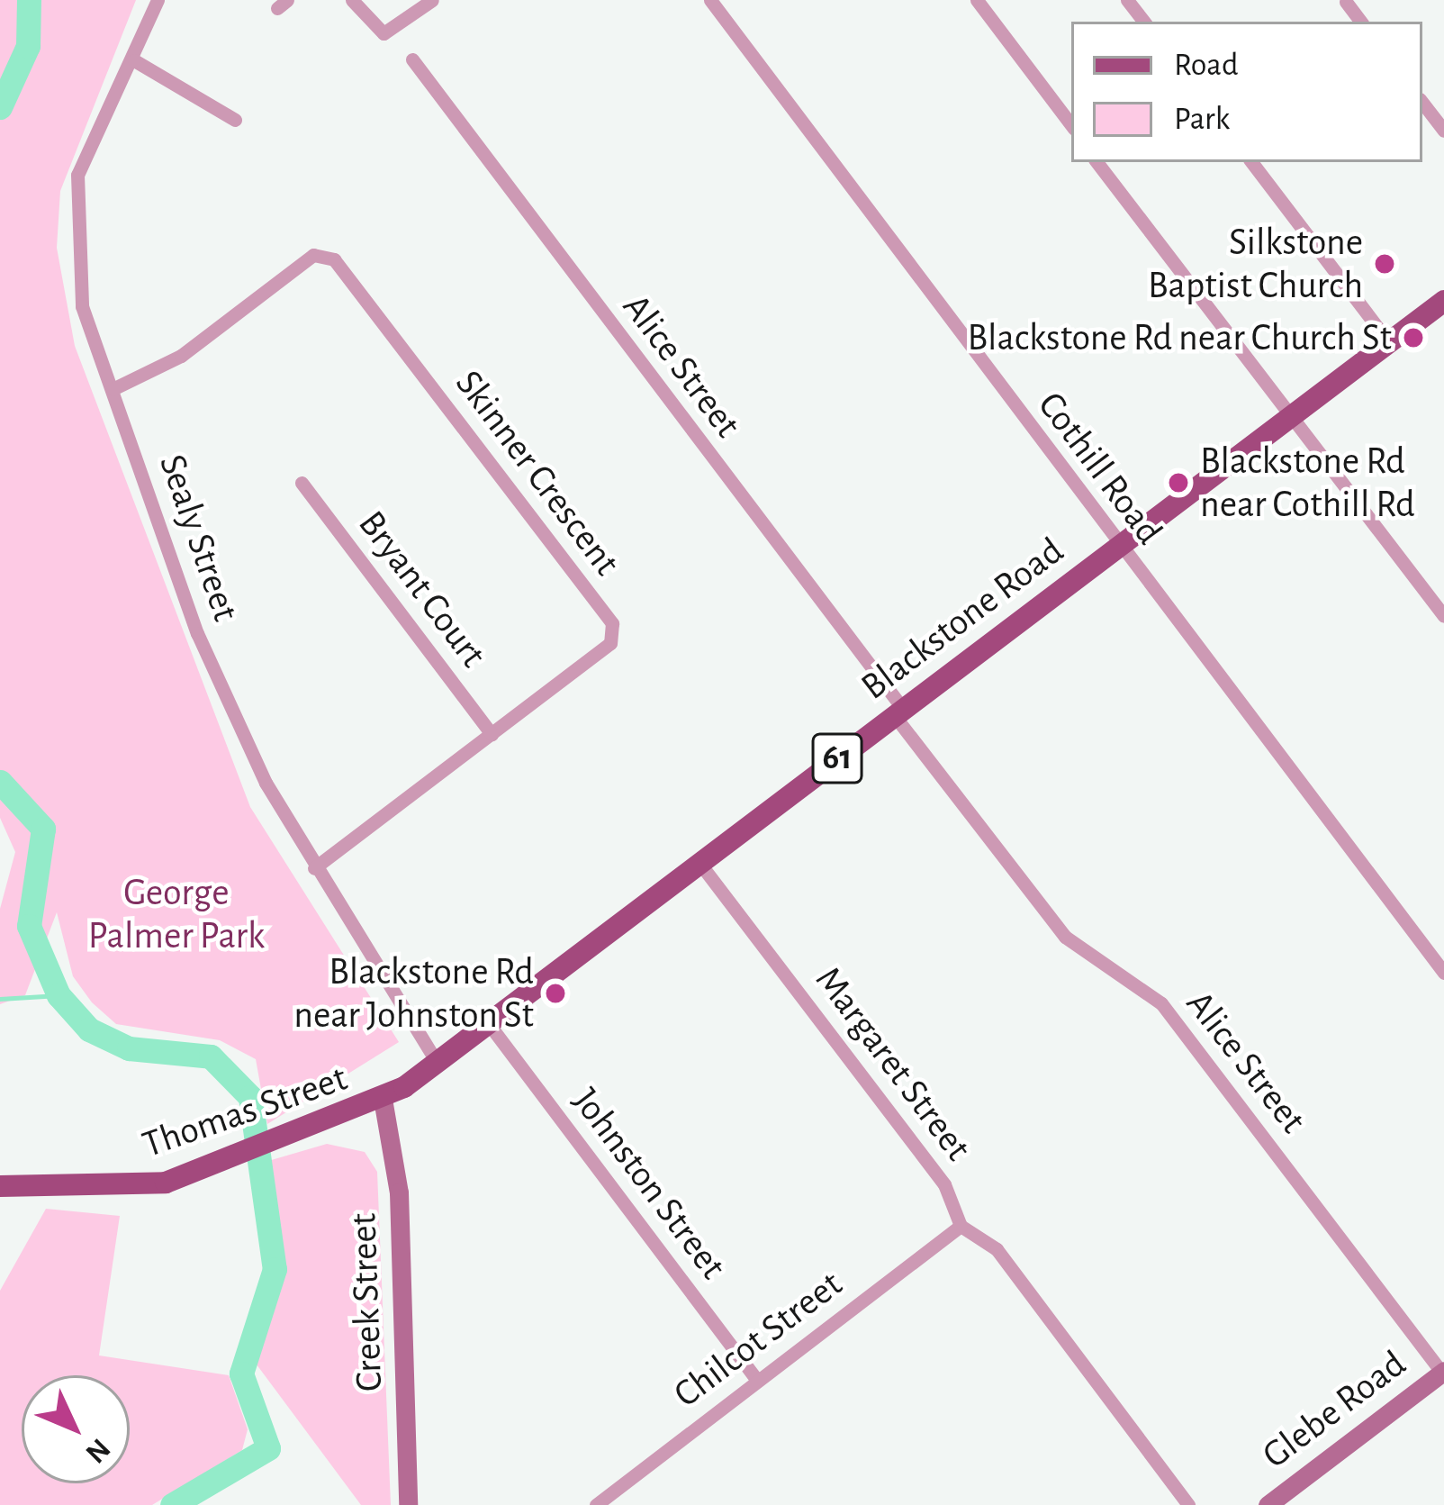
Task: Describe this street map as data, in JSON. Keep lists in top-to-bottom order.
{
  "streets": {
    "main road": [
      "Blackstone Road",
      "61",
      "Thomas Street",
      "Creek Street",
      "Glebe Road"
    ],
    "street": [
      "Alice Street",
      "Cothill Road",
      "Skinner Crescent",
      "Sealy Street",
      "Bryant Court",
      "Margaret Street",
      "Johnston Street",
      "Chilcot Street"
    ]
  },
  "crossings": [
    ["Alice Street", "Blackstone Road"],
    ["Alice Street", "Glebe Road"],
    ["Cothill Road", "Blackstone Road"],
    ["Skinner Crescent", "Sealy Street"],
    ["Skinner Crescent", "Bryant Court"],
    ["Sealy Street", "Blackstone Road"],
    ["Blackstone Road", "Margaret Street"],
    ["Blackstone Road", "Thomas Street"],
    ["Blackstone Road", "Johnston Street"],
    ["Blackstone Road", "Creek Street"],
    ["Margaret Street", "Chilcot Street"],
    ["Thomas Street", "Creek Street"],
    ["Johnston Street", "Chilcot Street"]
  ],
  "parks": ["George Palmer Park"],
  "places": [
    "Silkstone Baptist Church",
    "Blackstone Rd near Church St",
    "Blackstone Rd near Cothill Rd",
    "Blackstone Rd near Johnston St"
  ],
  "legend": ["Road", "Park"],
  "north": "bottom right"
}
